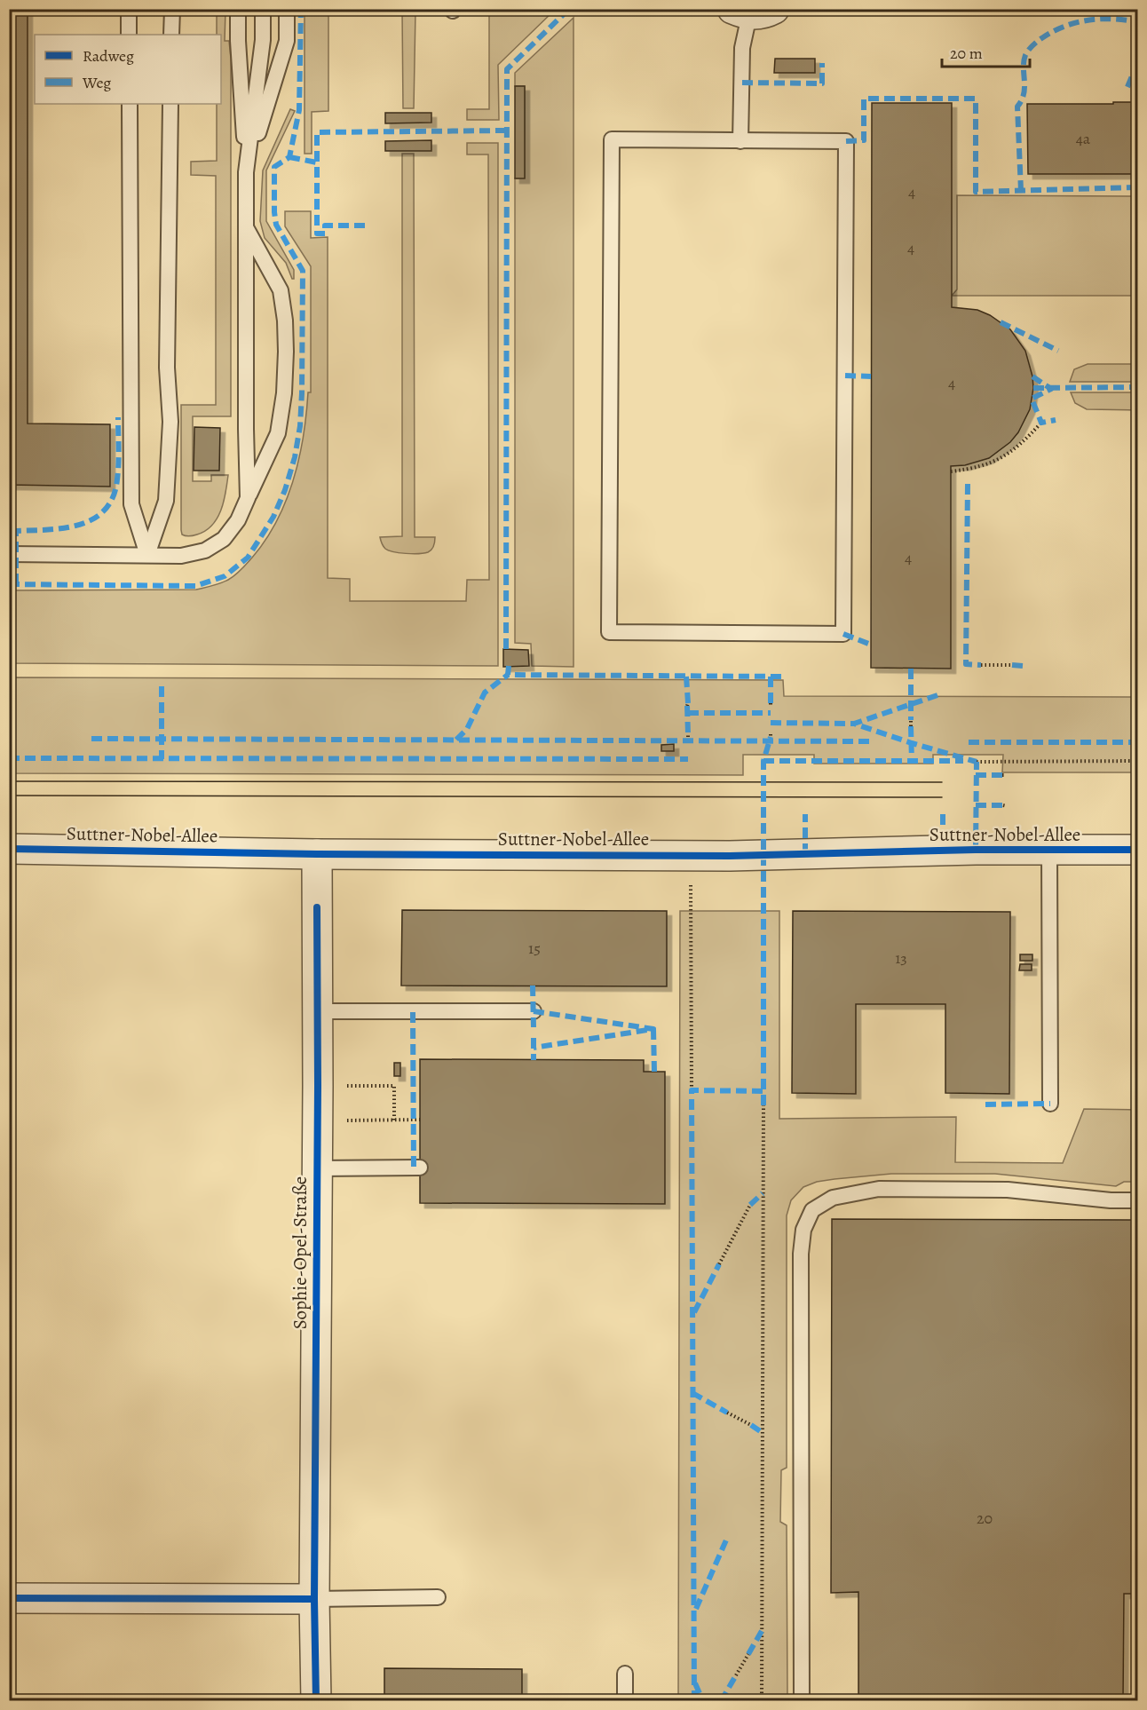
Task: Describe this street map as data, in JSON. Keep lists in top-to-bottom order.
{
  "streets": {
    "street": ["Suttner-Nobel-Allee", "Sophie-Opel-Straße"]
  },
  "crossings": [
    ["Suttner-Nobel-Allee", "Sophie-Opel-Straße"]
  ],
  "house_numbers": [
    "4a",
    "4",
    "4",
    "4",
    "4",
    "15",
    "13",
    "20"
  ],
  "legend": ["Radweg", "Weg"],
  "scale_bar": "20 m"
}
